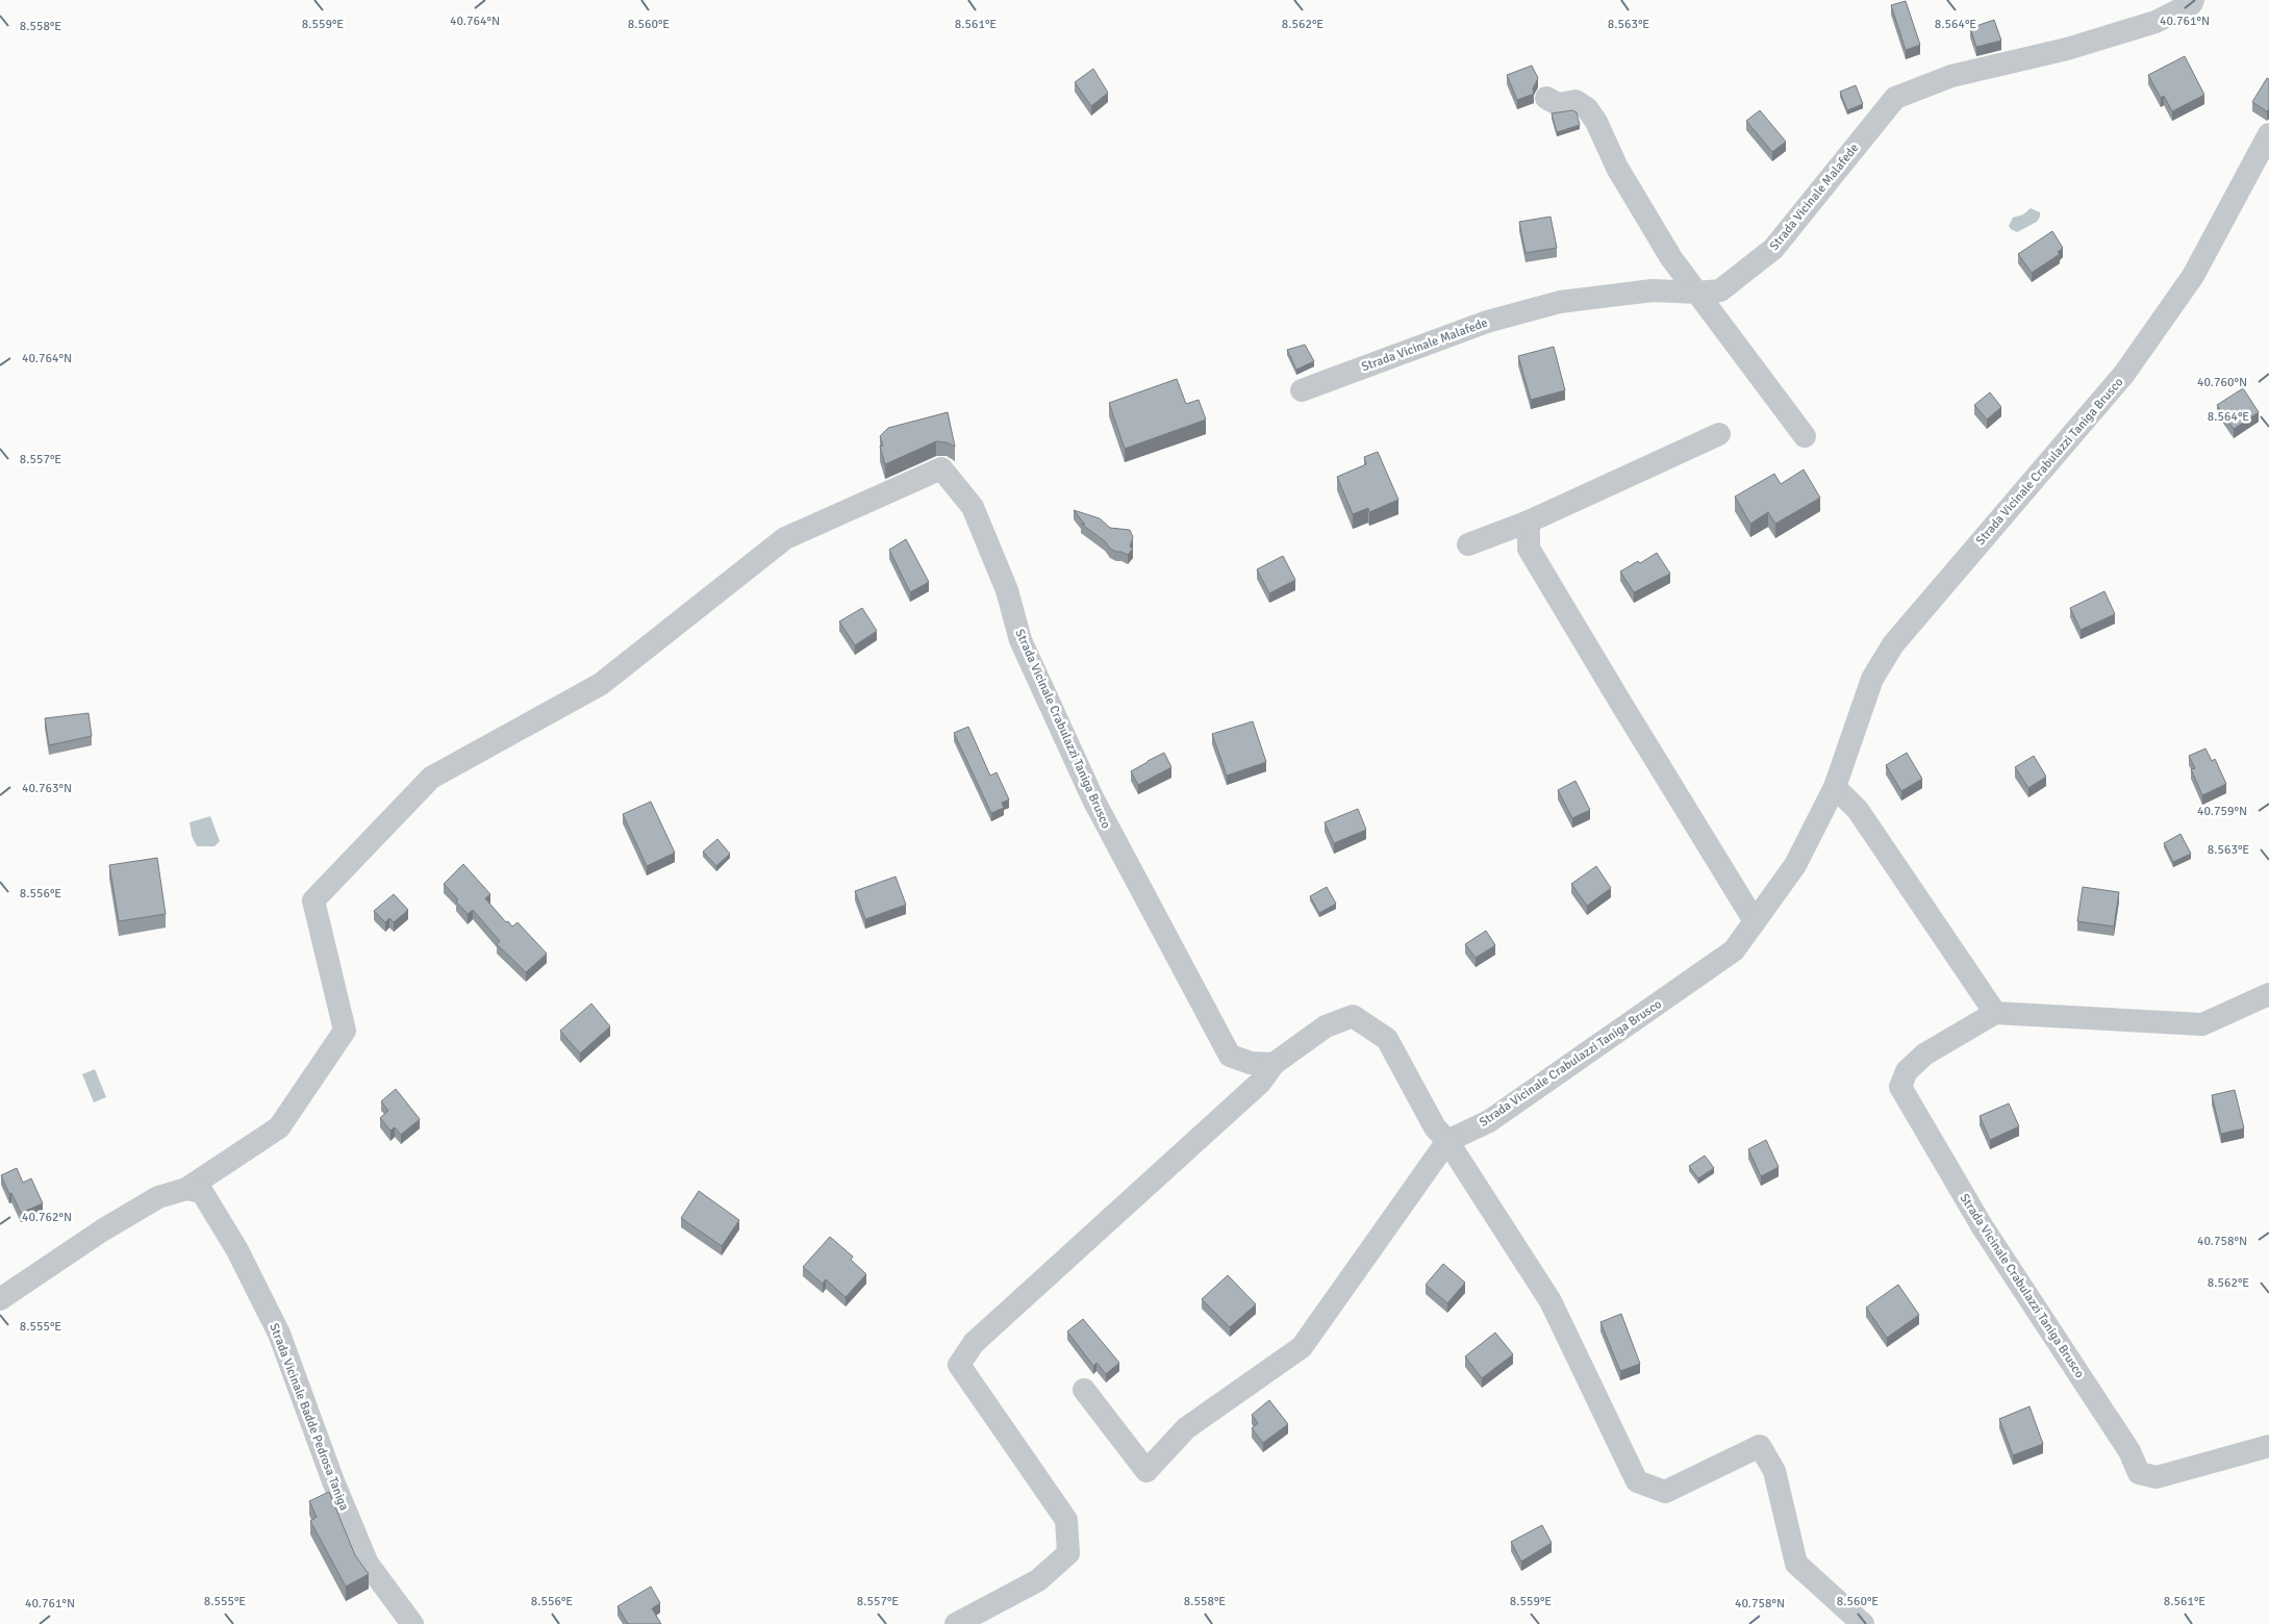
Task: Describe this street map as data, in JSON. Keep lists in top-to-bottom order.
{
  "streets": {
    "street": ["Strada Vicinale Malafede", "Strada Vicinale Crabulazzi Taniga Brusco", "Strada Vicinale Badde Pedrosa Taniga"]
  },
  "crossings": [
    ["Strada Vicinale Crabulazzi Taniga Brusco", "Strada Vicinale Badde Pedrosa Taniga"]
  ],
  "coordinates": [
    "40.764°N",
    "40.761°N",
    "8.559°E",
    "8.560°E",
    "8.561°E",
    "8.562°E",
    "8.563°E",
    "8.564°E",
    "8.558°E",
    "40.760°N",
    "8.557°E",
    "40.763°N",
    "40.759°N",
    "8.556°E",
    "40.762°N",
    "40.758°N",
    "8.555°E"
  ]
}
